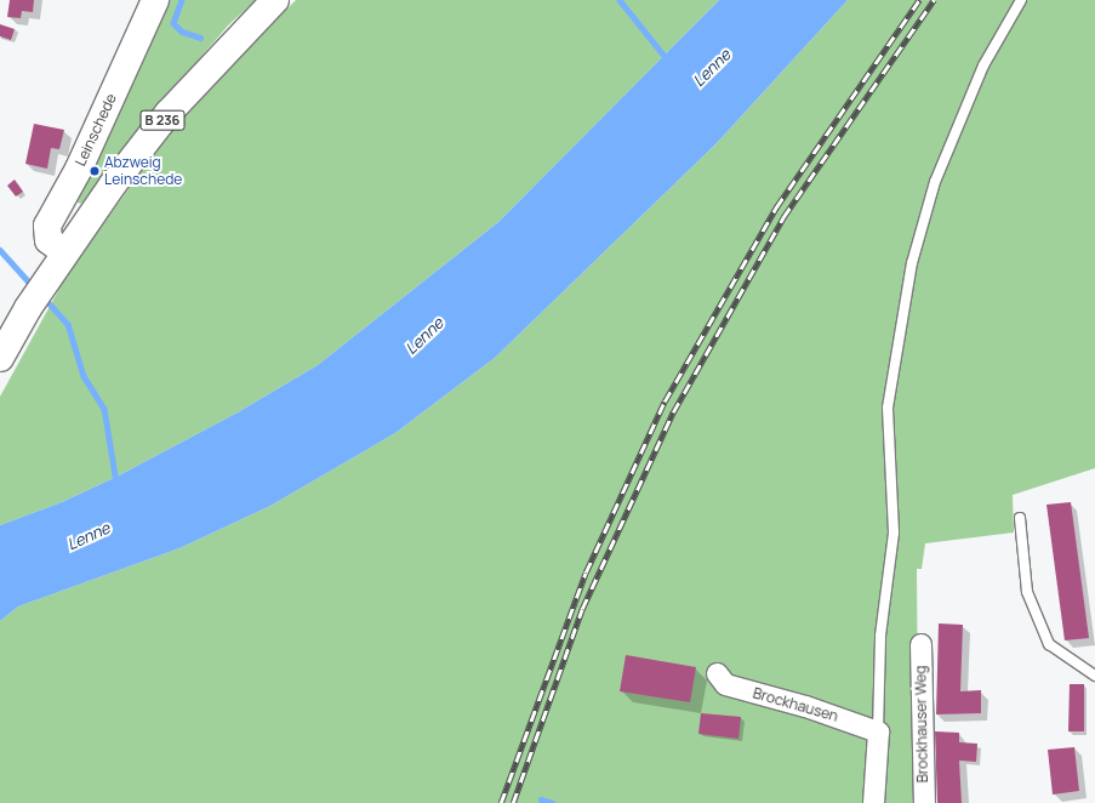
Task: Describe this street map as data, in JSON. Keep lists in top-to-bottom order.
{
  "streets": {
    "main road": ["B 236", "Leinschede"],
    "street": ["Brockhausen", "Brockhauser Weg"]
  },
  "crossings": [
    ["B 236", "Leinschede"]
  ],
  "water": ["Lenne"],
  "places": ["Abzweig Leinschede"]
}
